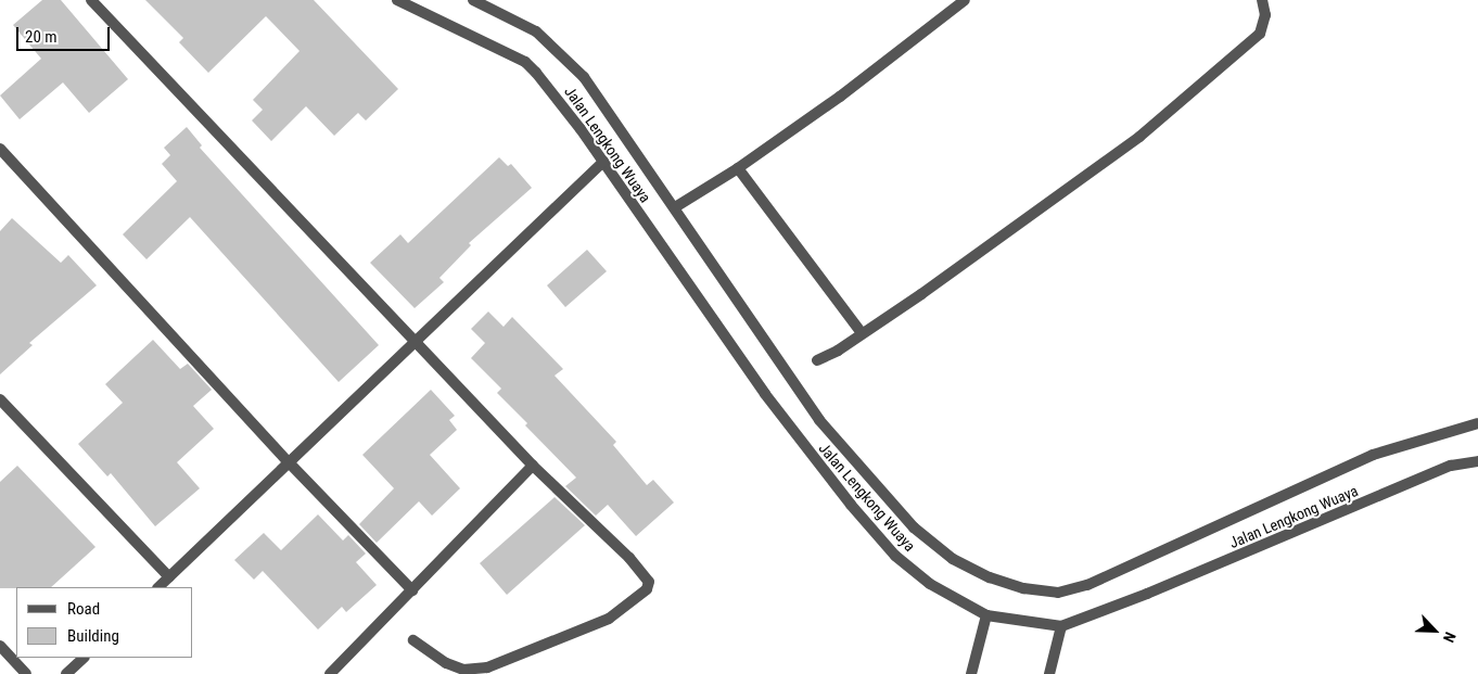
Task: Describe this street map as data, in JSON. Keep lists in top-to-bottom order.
{
  "streets": {
    "street": ["Jalan Lengkong Wuaya"]
  },
  "legend": ["Road", "Building"],
  "scale_bar": "20 m",
  "north": "bottom right"
}
